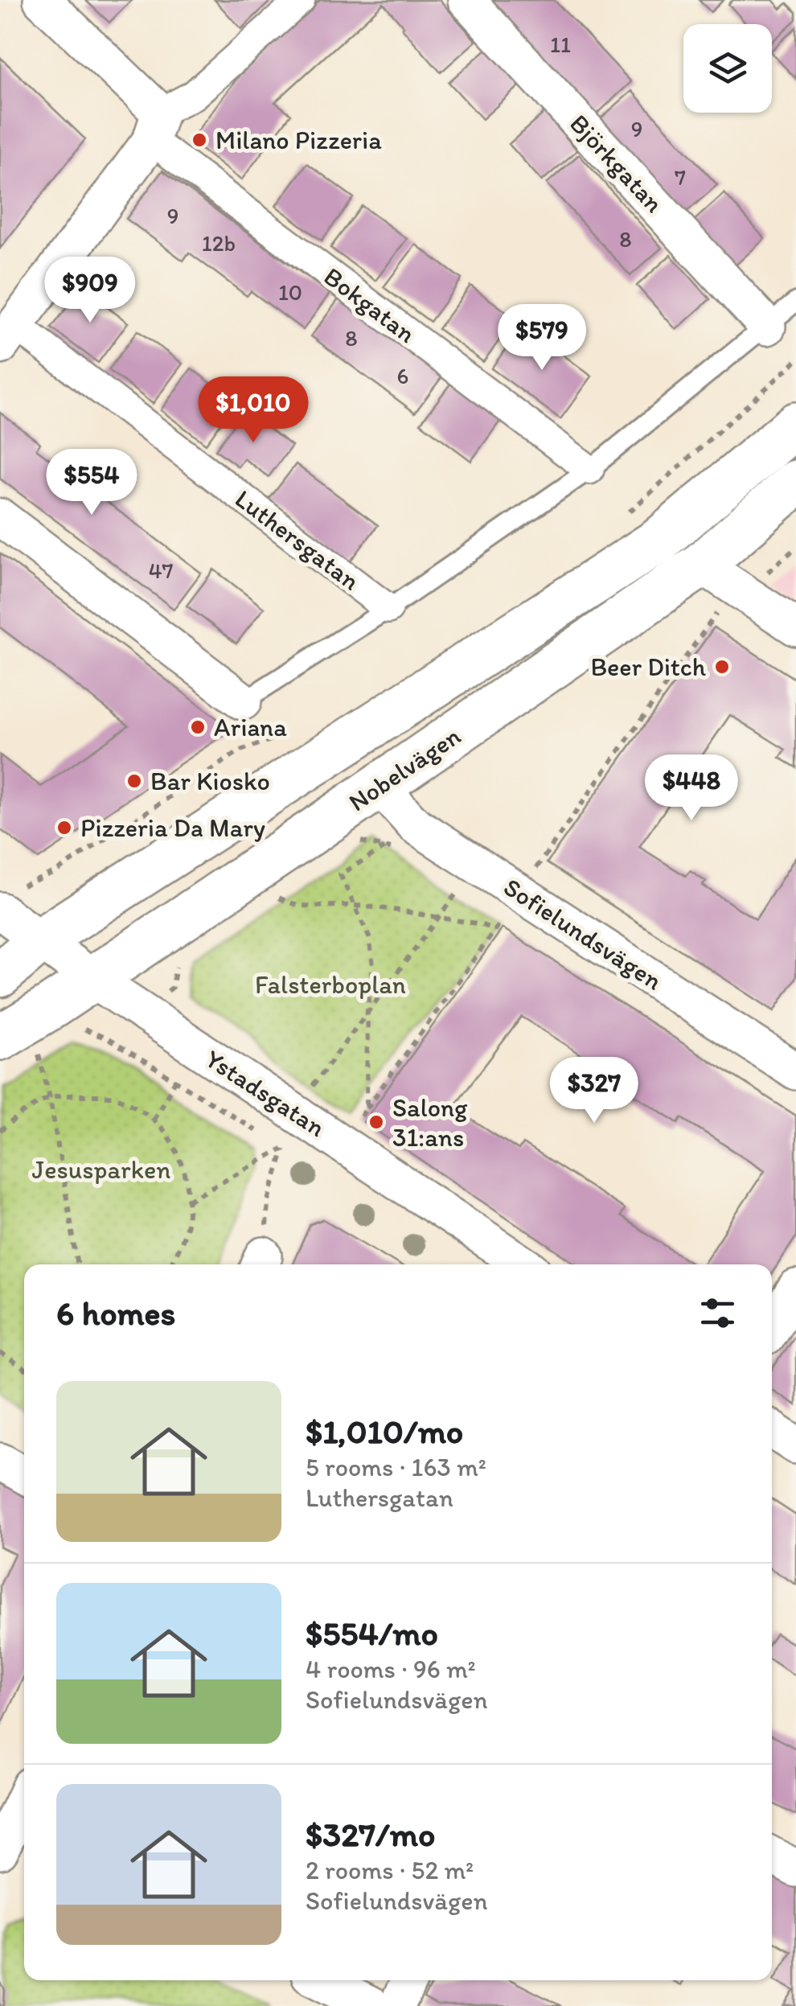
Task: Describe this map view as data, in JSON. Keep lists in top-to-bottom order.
{
  "streets": {
    "main road": ["Nobelvägen"],
    "street": [
      "Björkgatan",
      "Bokgatan",
      "Luthersgatan",
      "Sofielundsvägen",
      "Ystadsgatan"
    ]
  },
  "crossings": [
    ["Nobelvägen", "Sofielundsvägen"],
    ["Nobelvägen", "Ystadsgatan"]
  ],
  "parks": ["Falsterboplan", "Jesusparken"],
  "places": [
    "Milano Pizzeria",
    "Beer Ditch",
    "Ariana",
    "Bar Kiosko",
    "Pizzeria Da Mary",
    "Salong 31:ans"
  ],
  "house_numbers": [
    "11",
    "9",
    "7",
    "9",
    "8",
    "12b",
    "10",
    "8",
    "6",
    "47"
  ],
  "page": {
    "price": [
      "$909",
      "$579",
      "$1,010",
      "$554",
      "$448",
      "$327"
    ],
    "heading": "6 homes",
    "list": [
      {
        "name": "$1,010/mo",
        "note": "5 rooms · 163 m² · Luthersgatan"
      },
      {
        "name": "$554/mo",
        "note": "4 rooms · 96 m² · Sofielundsvägen"
      },
      {
        "name": "$327/mo",
        "note": "2 rooms · 52 m² · Sofielundsvägen"
      }
    ]
  }
}
